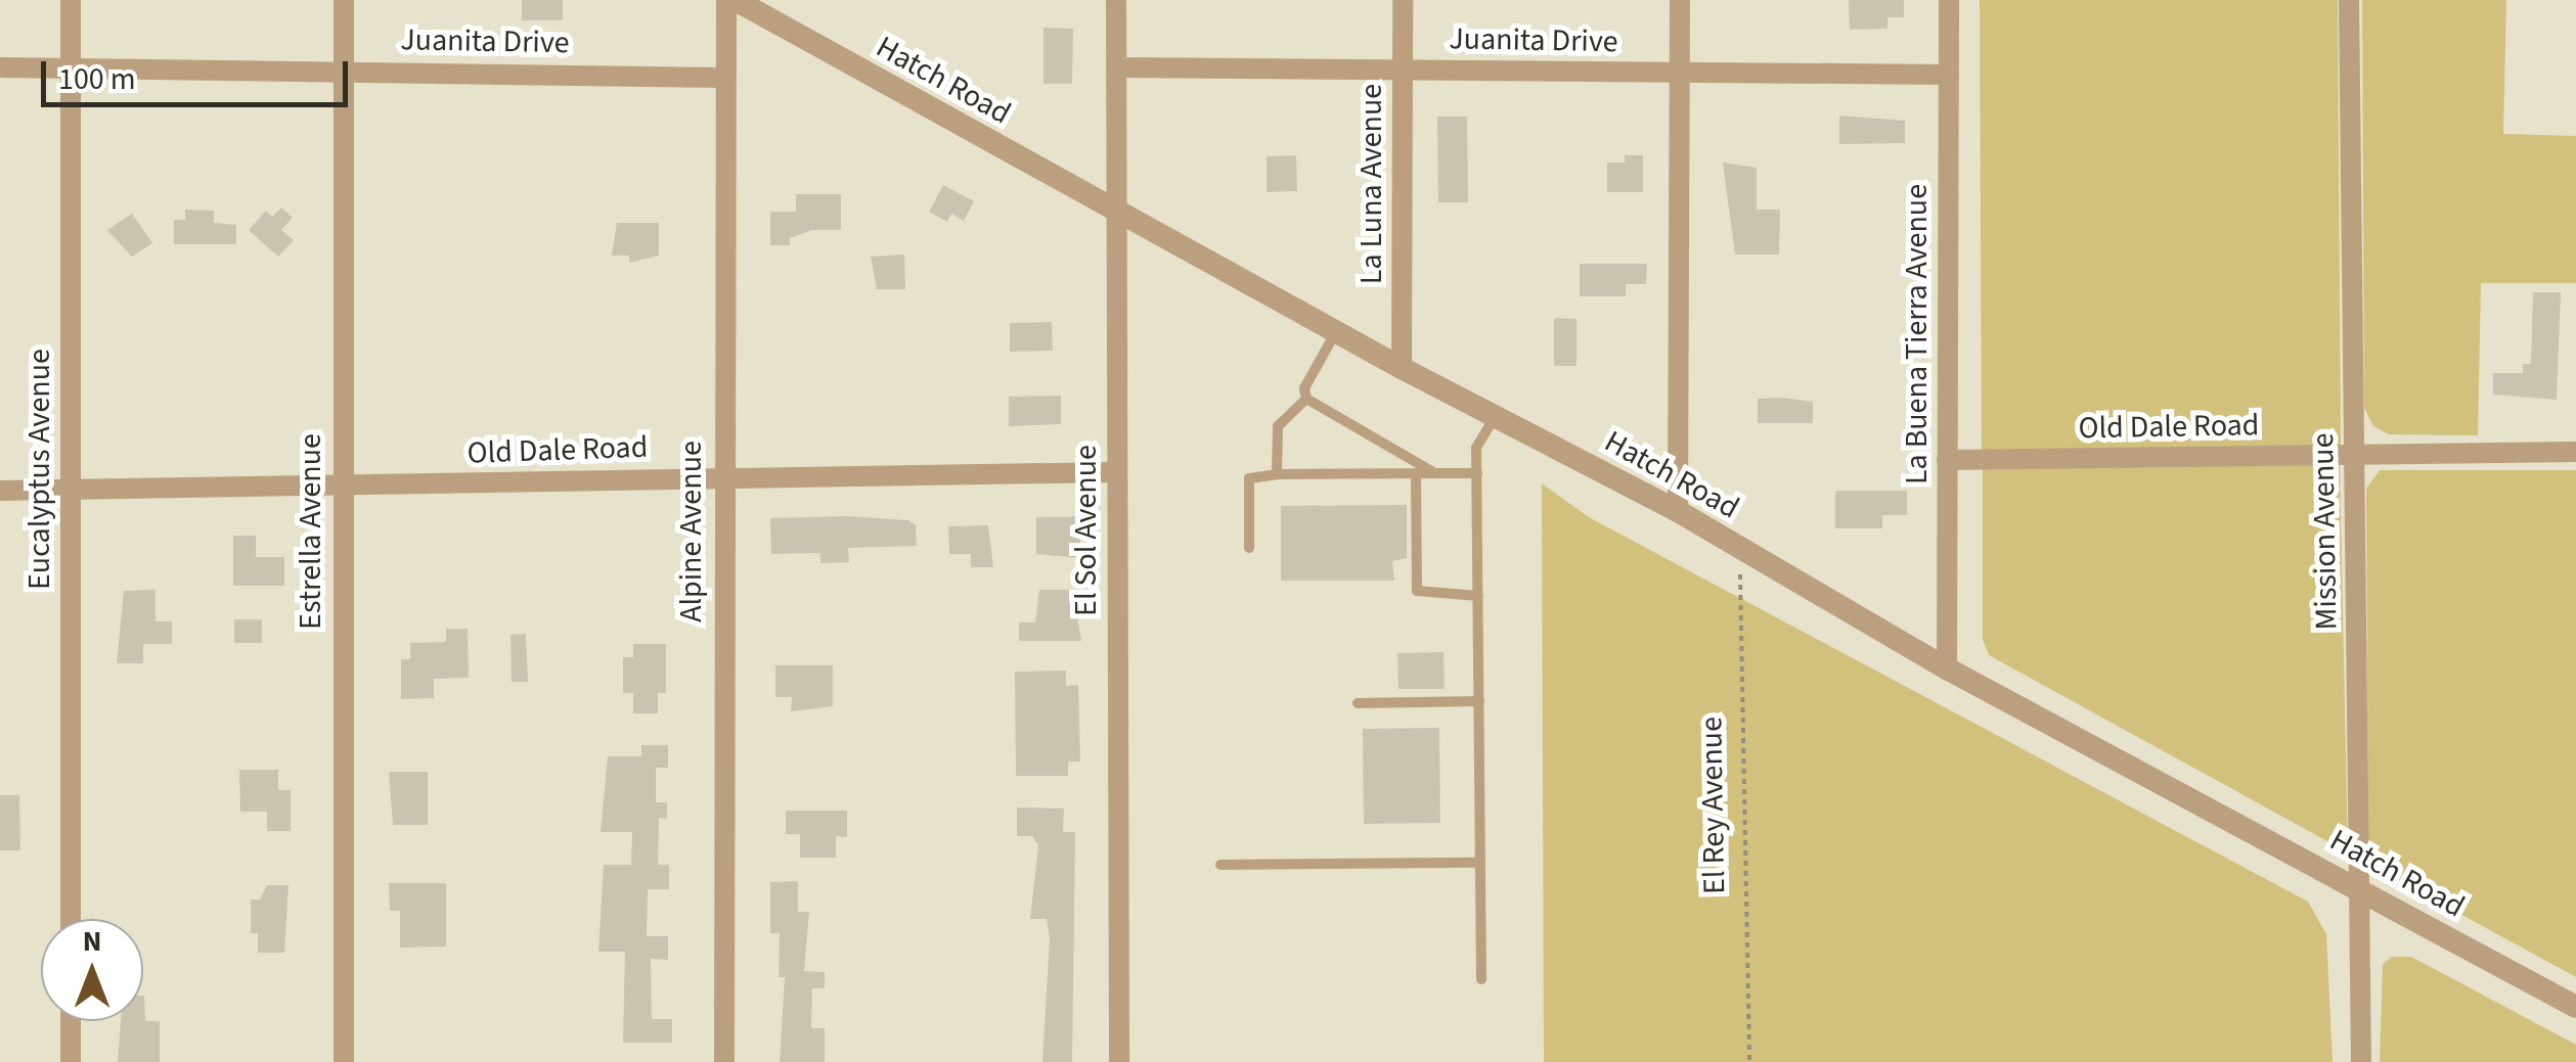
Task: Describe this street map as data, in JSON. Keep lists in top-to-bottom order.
{
  "streets": {
    "street": [
      "Juanita Drive",
      "Hatch Road",
      "La Luna Avenue",
      "La Buena Tierra Avenue",
      "Old Dale Road",
      "Eucalyptus Avenue",
      "El Sol Avenue",
      "Estrella Avenue",
      "Alpine Avenue",
      "Mission Avenue"
    ],
    "path": ["El Rey Avenue"]
  },
  "crossings": [
    ["Juanita Drive", "La Luna Avenue"],
    ["Juanita Drive", "La Buena Tierra Avenue"],
    ["Juanita Drive", "Eucalyptus Avenue"],
    ["Juanita Drive", "El Sol Avenue"],
    ["Juanita Drive", "Estrella Avenue"],
    ["Juanita Drive", "Alpine Avenue"],
    ["Hatch Road", "La Luna Avenue"],
    ["Hatch Road", "La Buena Tierra Avenue"],
    ["Hatch Road", "El Sol Avenue"],
    ["Hatch Road", "Mission Avenue"],
    ["Hatch Road", "El Rey Avenue"],
    ["La Buena Tierra Avenue", "Old Dale Road"],
    ["Old Dale Road", "Eucalyptus Avenue"],
    ["Old Dale Road", "El Sol Avenue"],
    ["Old Dale Road", "Estrella Avenue"],
    ["Old Dale Road", "Alpine Avenue"],
    ["Old Dale Road", "Mission Avenue"]
  ],
  "scale_bar": "100 m",
  "north": "top"
}
